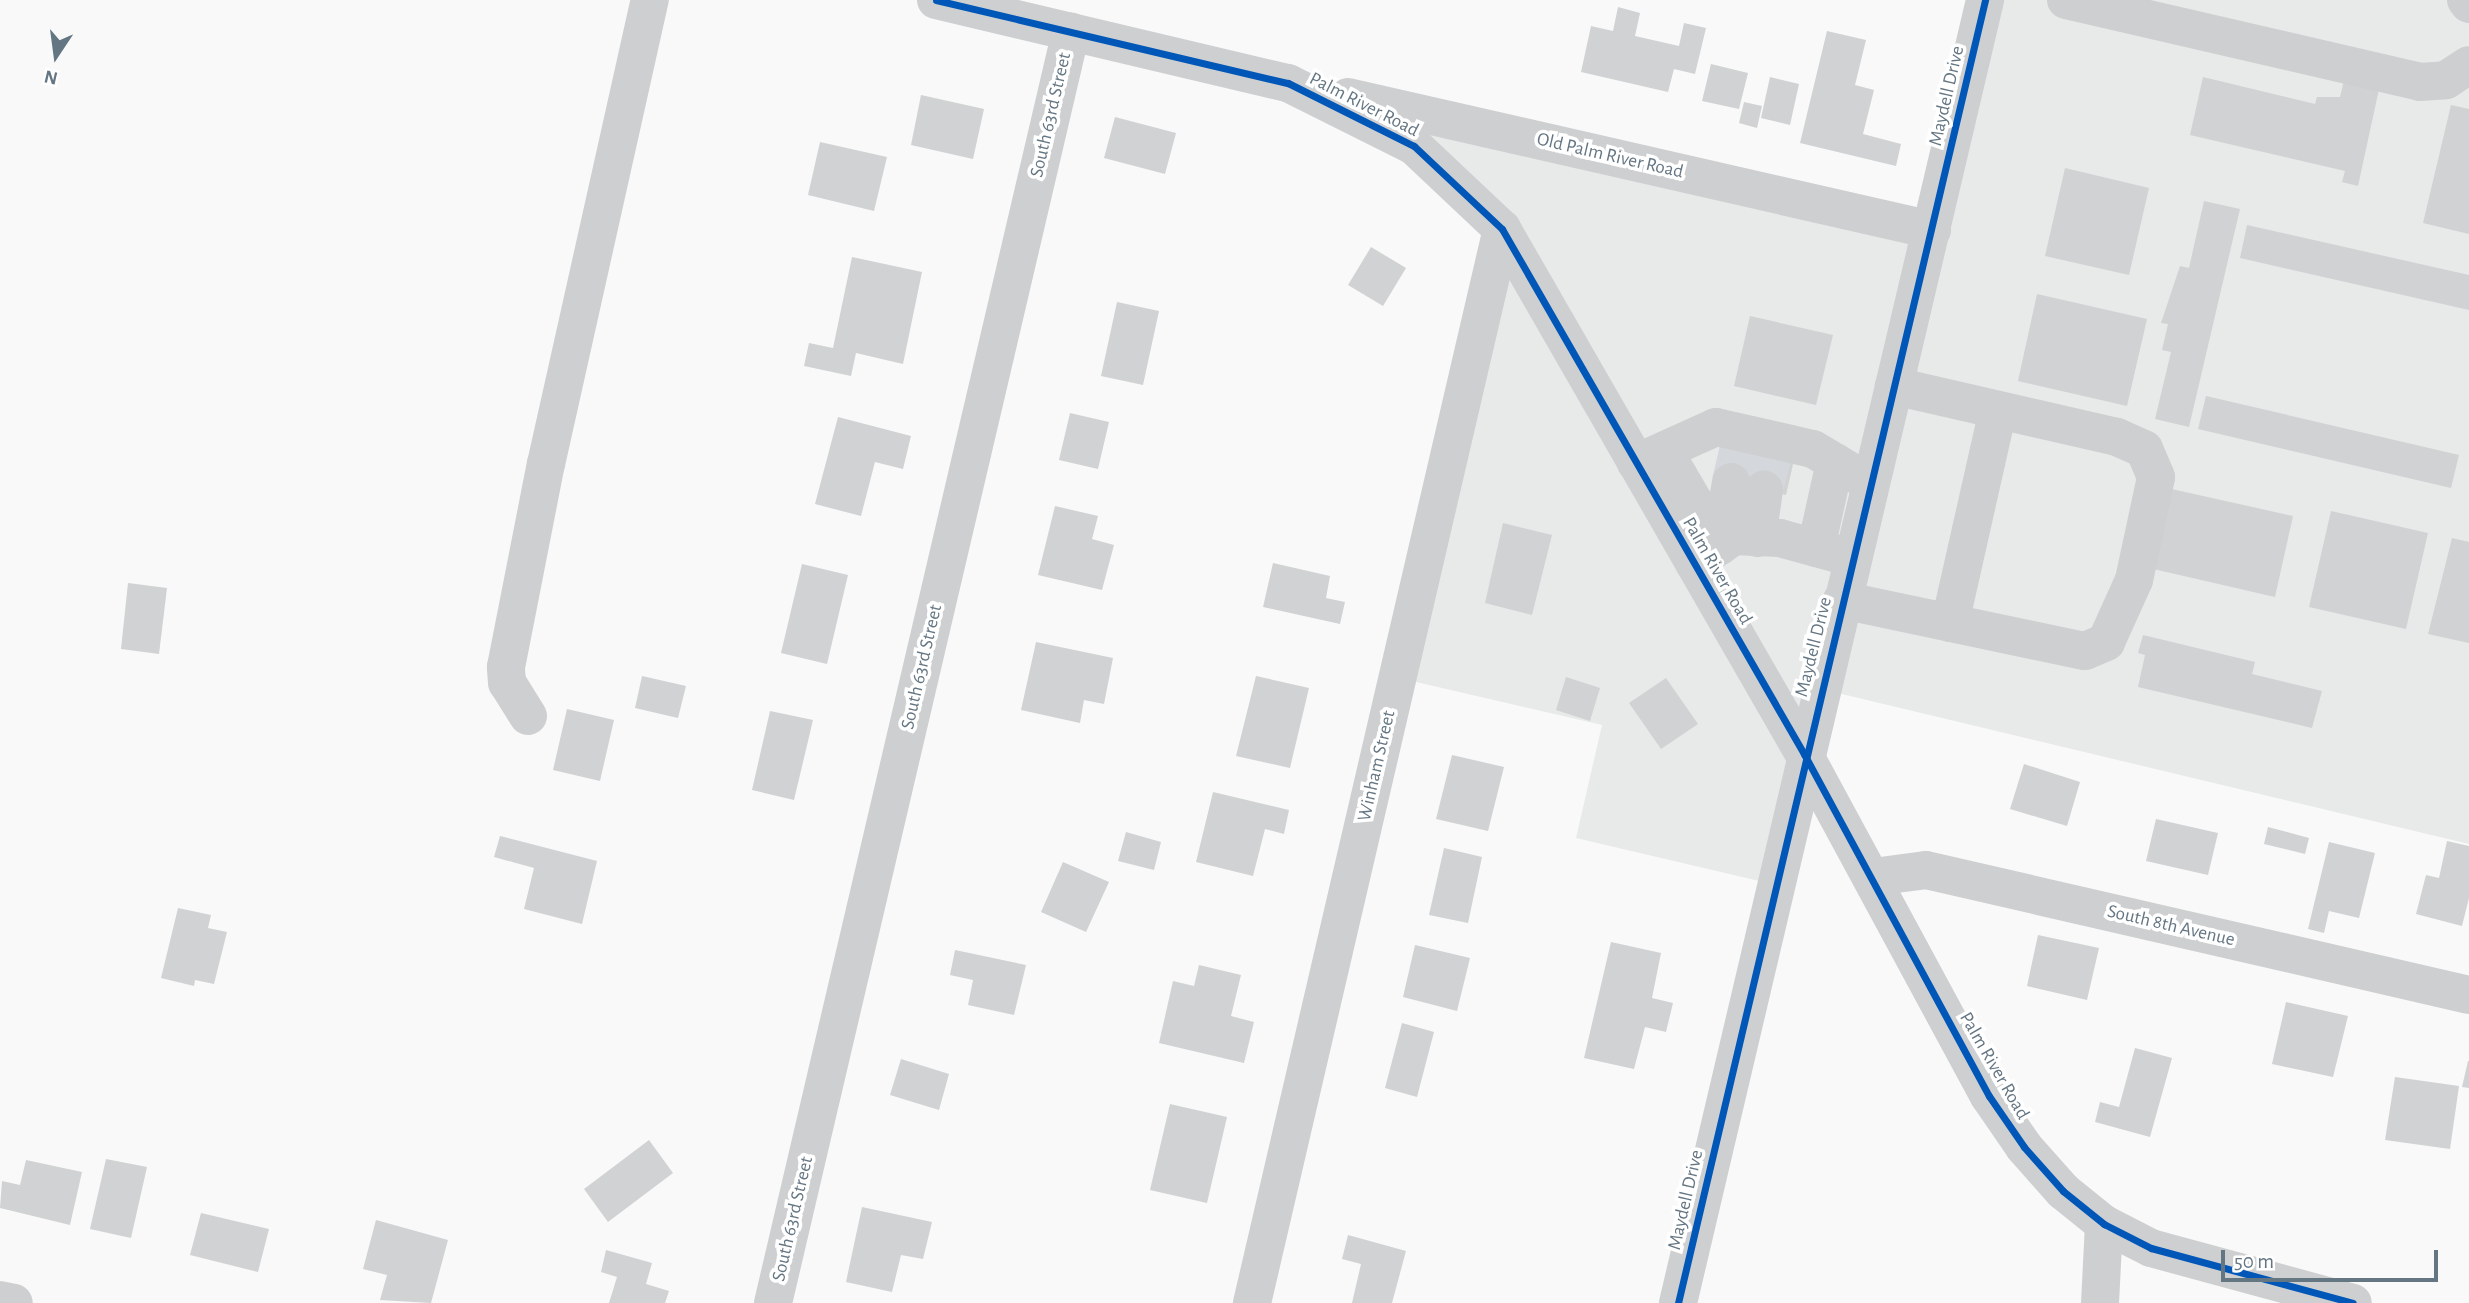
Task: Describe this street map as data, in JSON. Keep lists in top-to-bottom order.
{
  "streets": {
    "street": [
      "Maydell Drive",
      "Palm River Road",
      "South 63rd Street",
      "Old Palm River Road",
      "Winham Street",
      "South 8th Avenue"
    ]
  },
  "crossings": [
    ["Maydell Drive", "Palm River Road"],
    ["Maydell Drive", "Old Palm River Road"],
    ["Palm River Road", "South 63rd Street"],
    ["Palm River Road", "Old Palm River Road"],
    ["Palm River Road", "Winham Street"],
    ["Palm River Road", "South 8th Avenue"]
  ],
  "scale_bar": "50 m",
  "north": "bottom"
}
